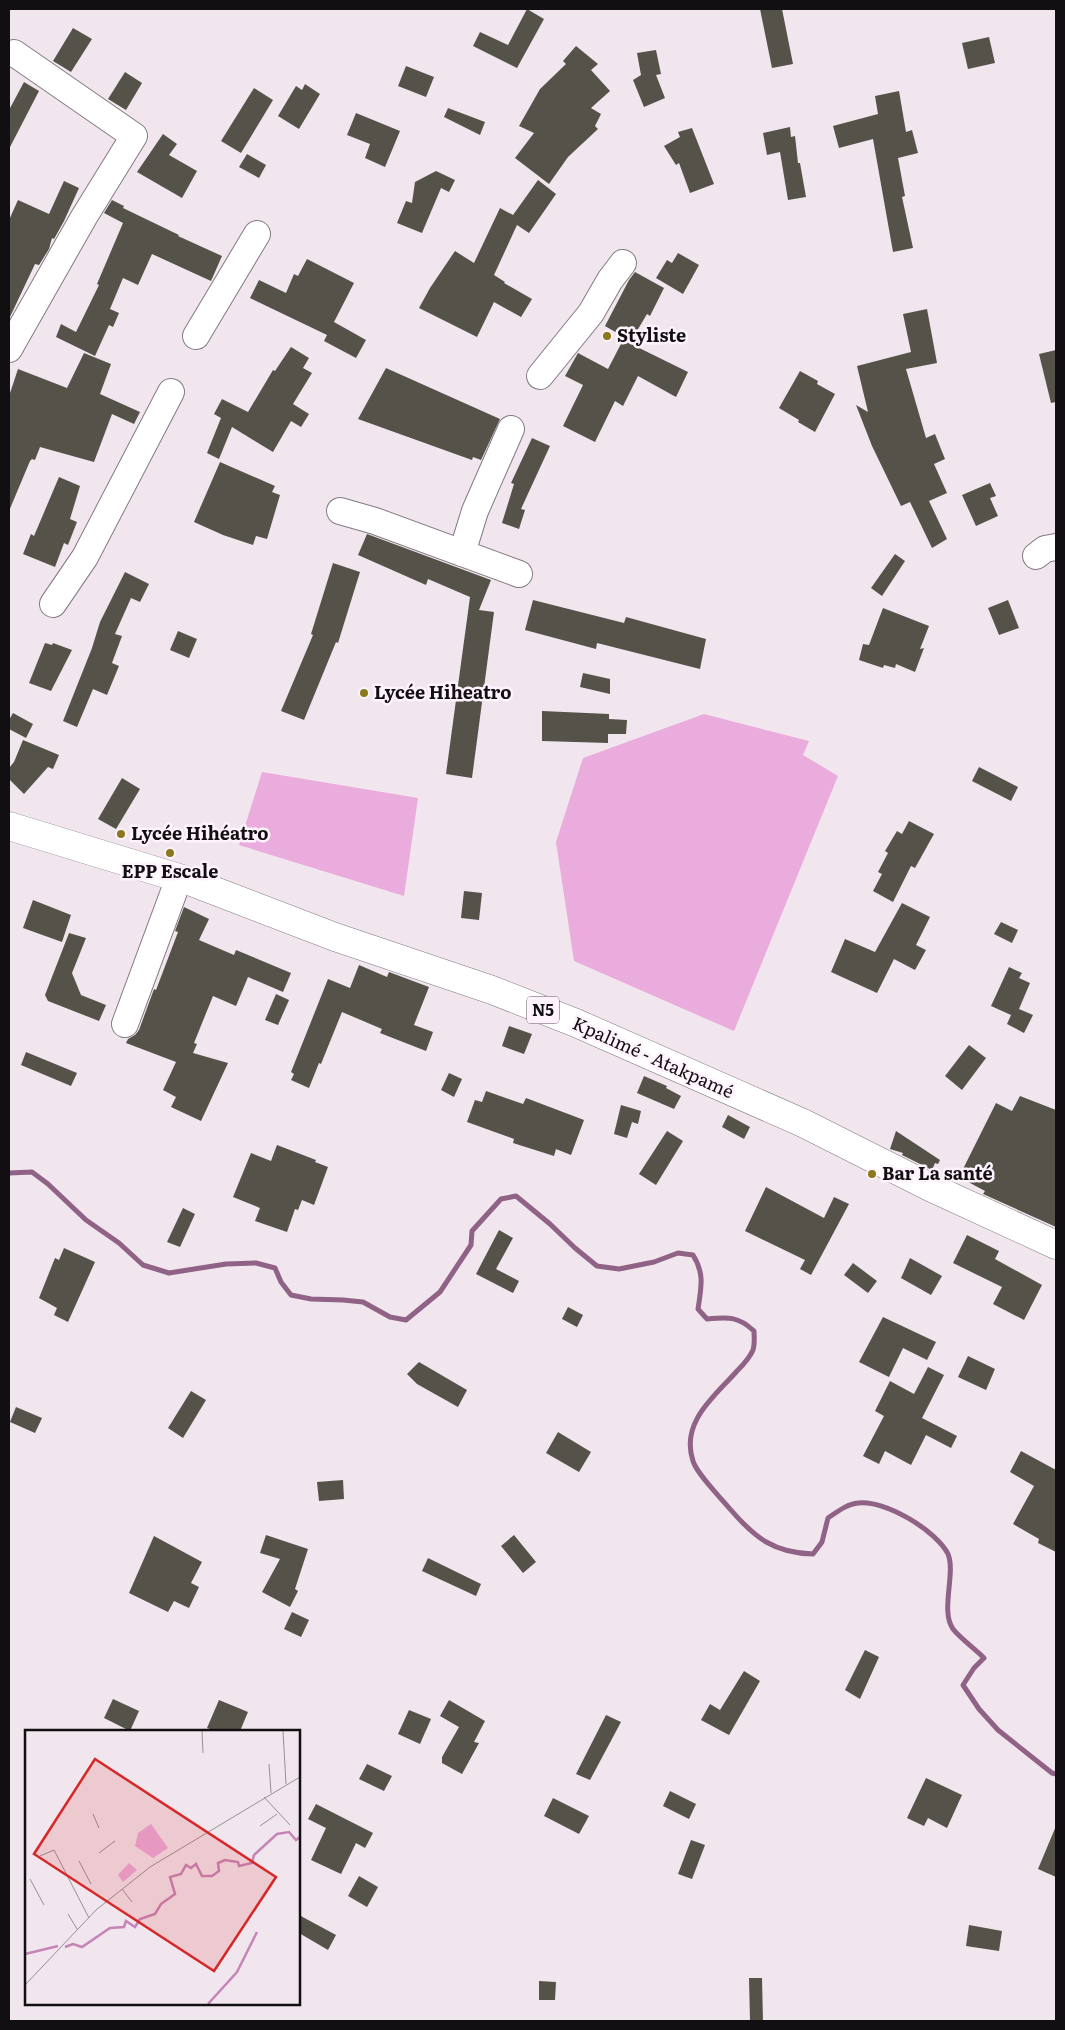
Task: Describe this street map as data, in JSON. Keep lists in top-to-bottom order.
{
  "streets": {
    "main road": ["N5", "Kpalimé - Atakpamé"]
  },
  "places": [
    "Styliste",
    "Lycée Hiheatro",
    "Lycée Hihéatro",
    "EPP Escale",
    "Bar La santé"
  ]
}
